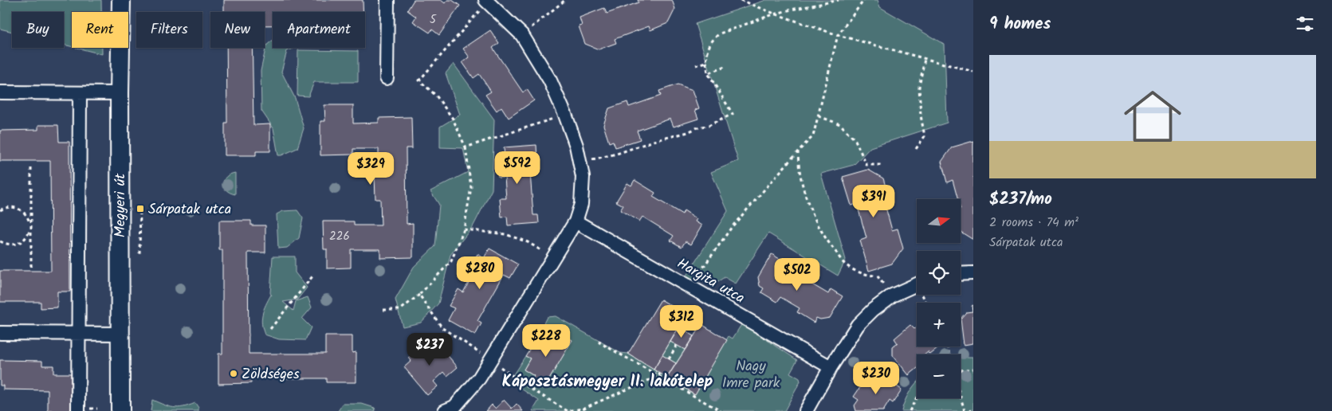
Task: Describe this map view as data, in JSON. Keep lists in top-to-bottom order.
{
  "streets": {
    "main road": ["Megyeri út"],
    "street": ["Hargita utca"]
  },
  "districts": ["Káposztásmegyer II. lakótelep"],
  "parks": ["Nagy Imre park"],
  "places": {
    "transit": ["Sárpatak utca"],
    "other": ["Zöldséges"]
  },
  "house_numbers": ["5", "226"],
  "north": "right",
  "page": {
    "heading": "9 homes",
    "chip": [
      "Buy",
      "Rent",
      "Filters",
      "New",
      "Apartment"
    ],
    "list": [
      {
        "name": "$237/mo",
        "note": "2 rooms · 74 m² · Sárpatak utca"
      }
    ],
    "price": [
      "$592",
      "$329",
      "$391",
      "$280",
      "$502",
      "$312",
      "$228",
      "$237",
      "$230"
    ],
    "map_buttons": ["+", "−"]
  }
}
